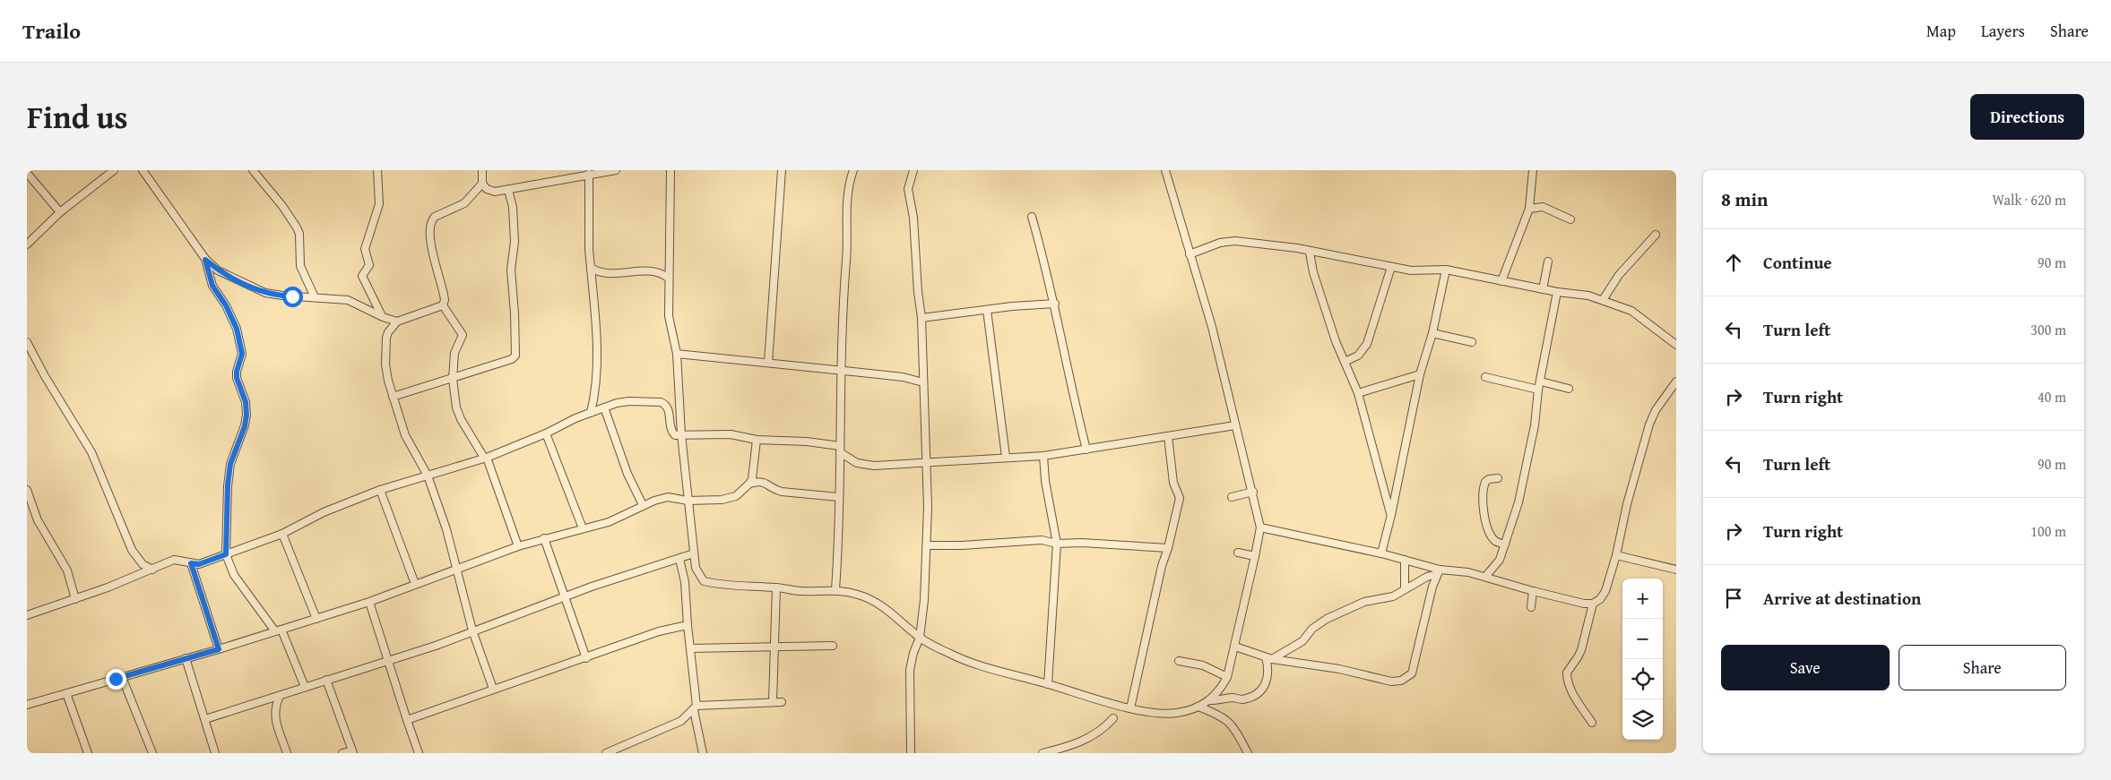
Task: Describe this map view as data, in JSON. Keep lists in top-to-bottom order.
{
  "page": {
    "header": "Trailo",
    "nav": ["Map", "Layers", "Share"],
    "title": "Find us",
    "buttons": [
      "Directions",
      ["Save", "Share"]
    ],
    "heading": ["8 min", "Walk · 620 m"],
    "list": [
      ["Continue", "90 m"],
      ["Turn left", "300 m"],
      ["Turn right", "40 m"],
      ["Turn left", "90 m"],
      ["Turn right", "100 m"],
      "Arrive at destination"
    ],
    "map_buttons": ["+", "−"]
  }
}
